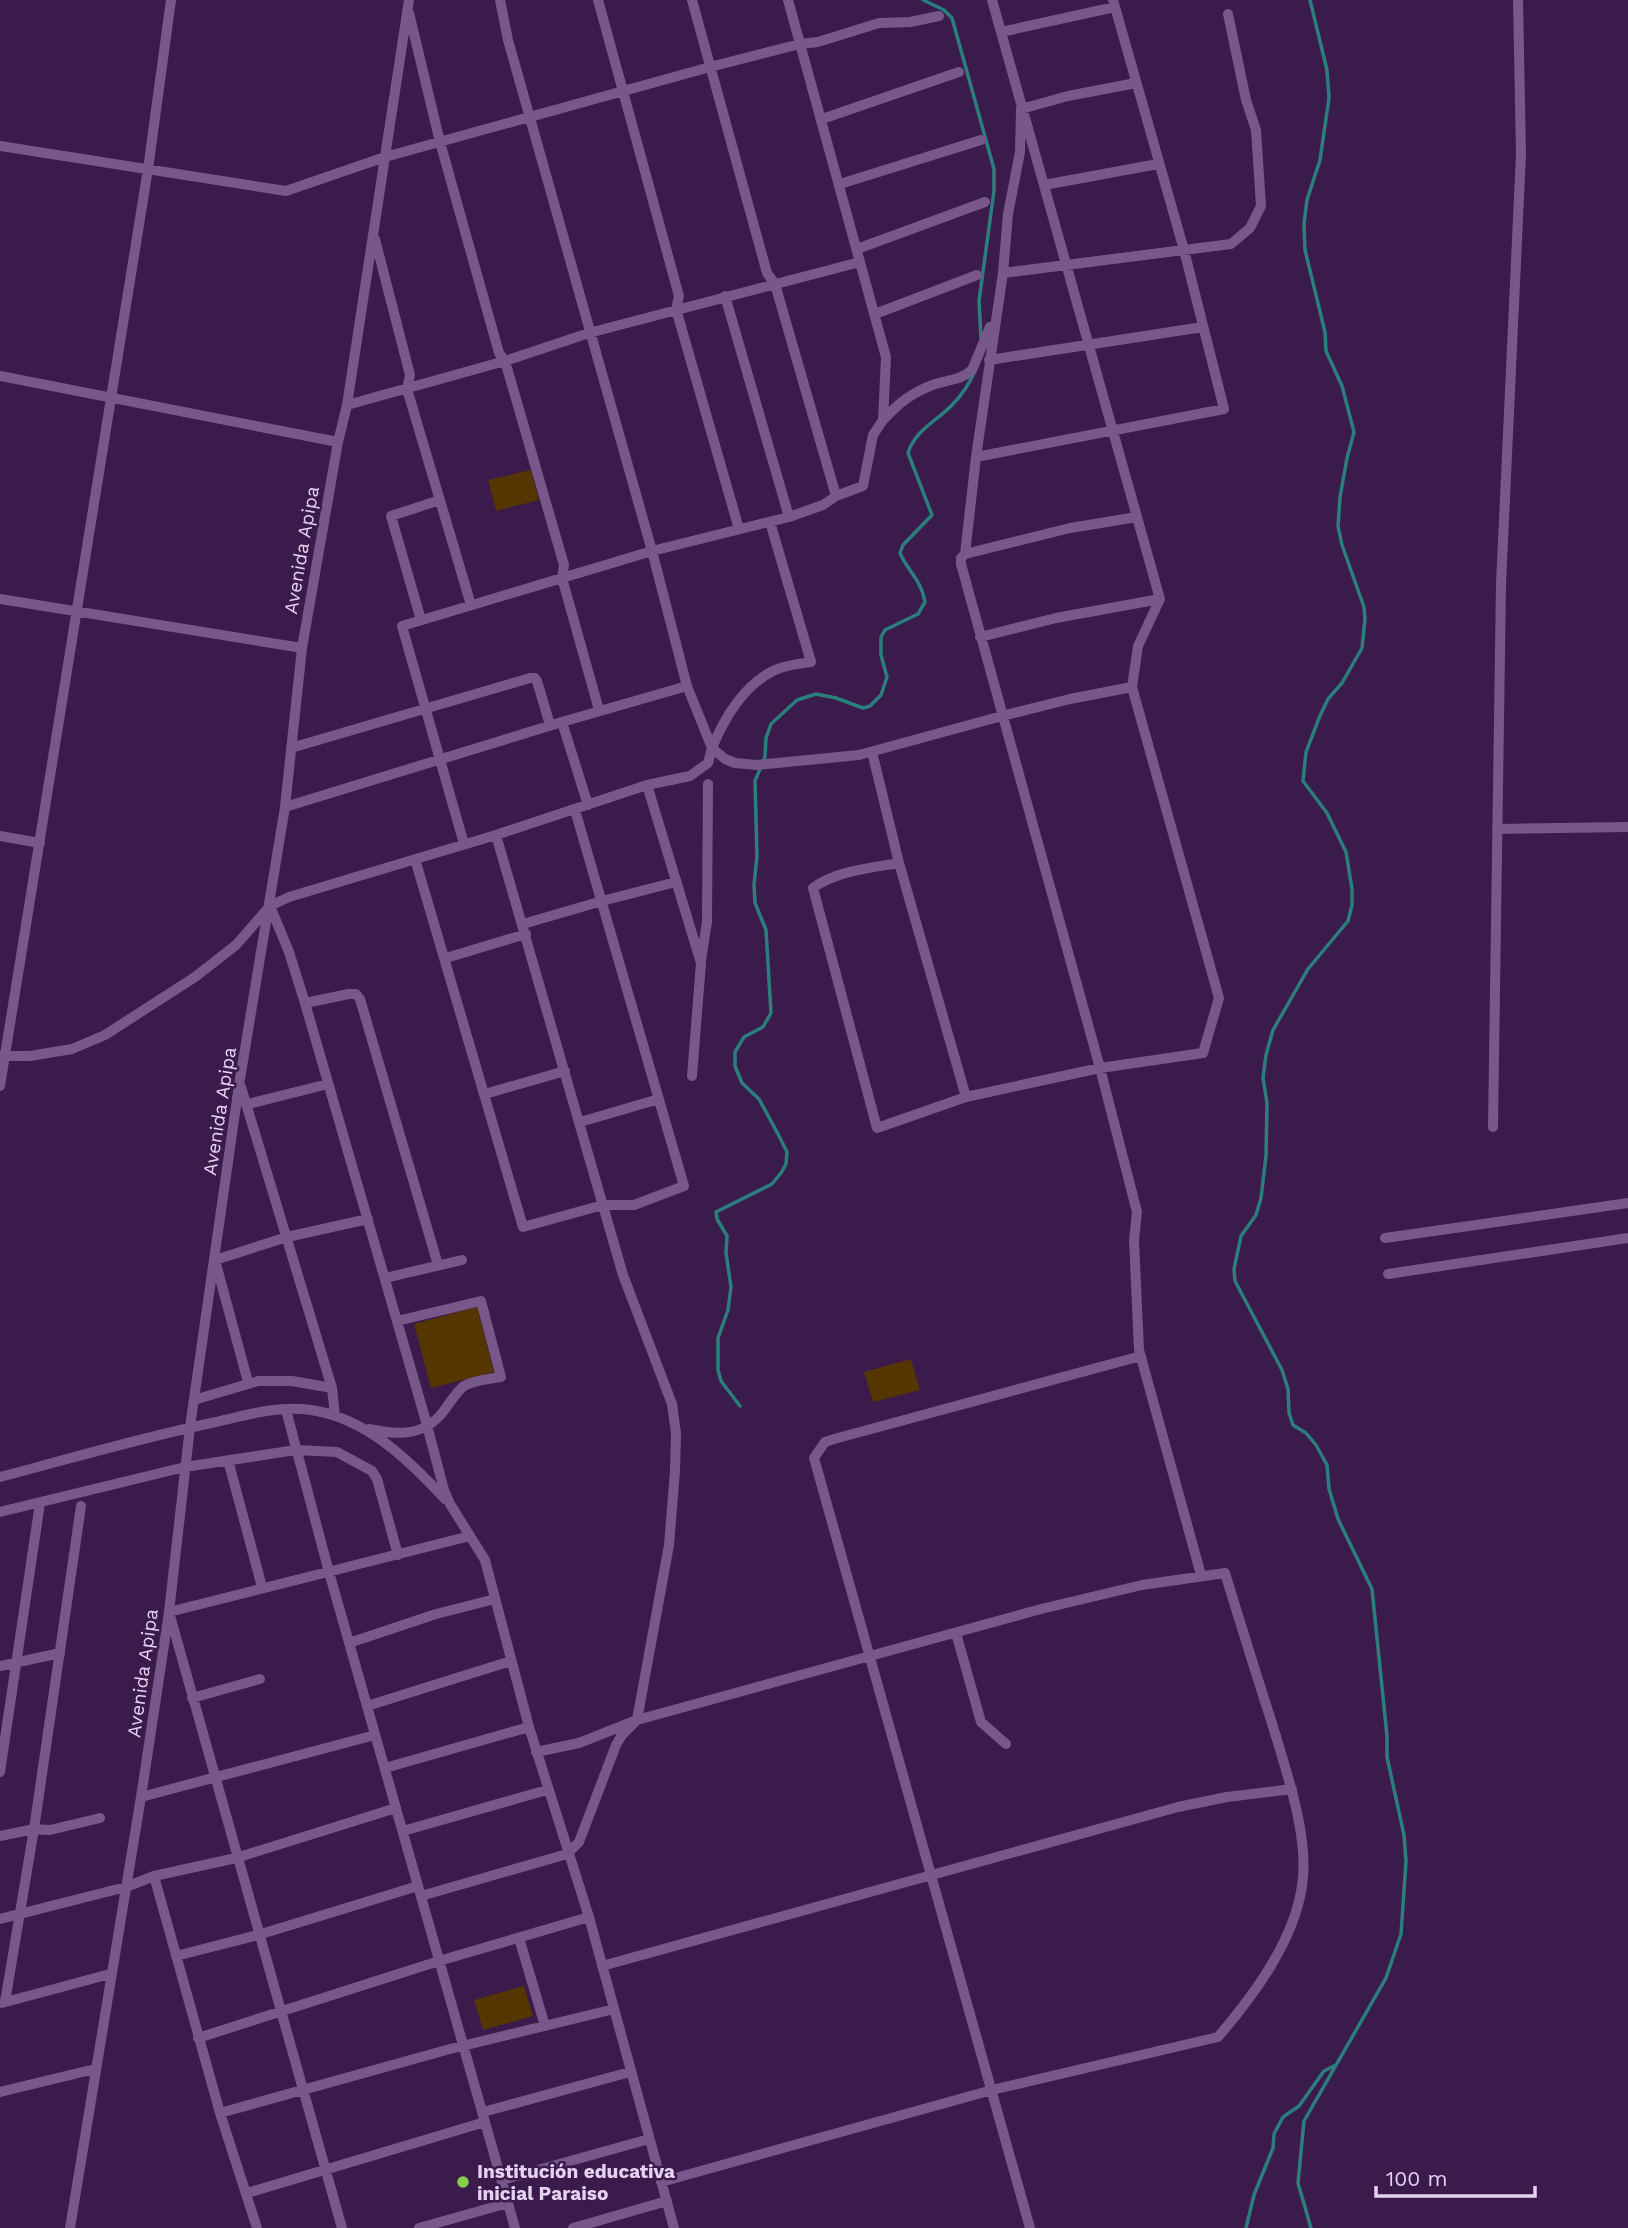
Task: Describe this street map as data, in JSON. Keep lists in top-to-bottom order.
{
  "streets": {
    "street": ["Avenida Apipa"]
  },
  "places": ["Institución educativa inicial Paraiso"],
  "scale_bar": "100 m"
}
